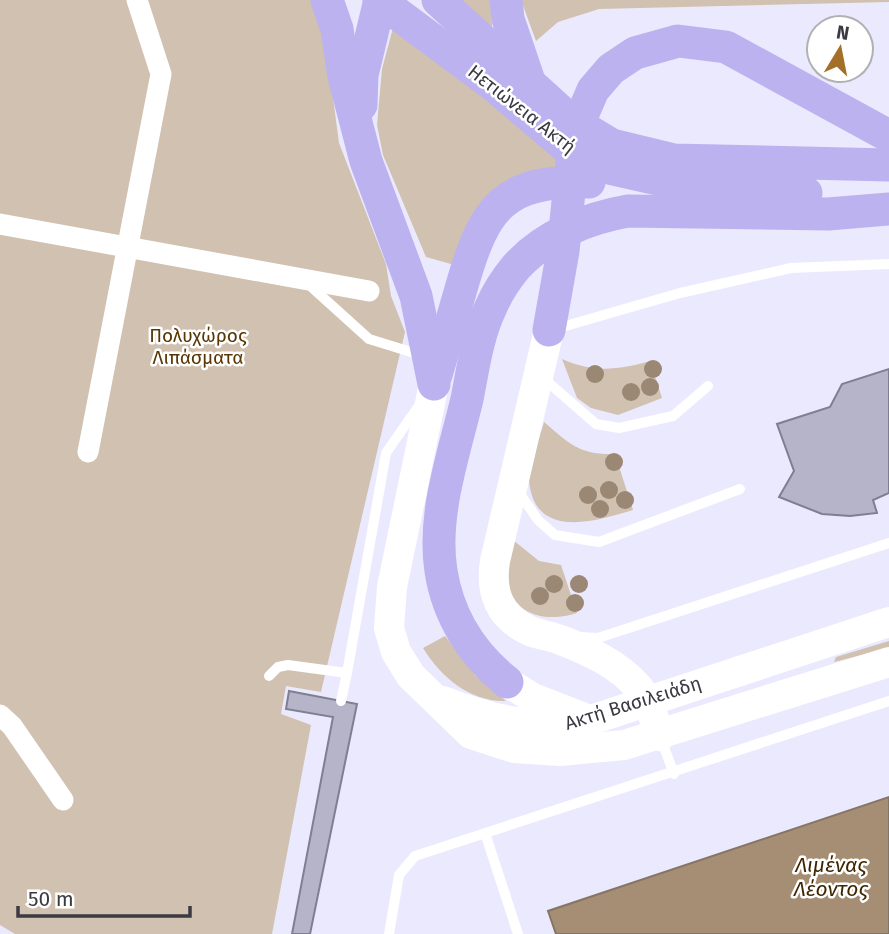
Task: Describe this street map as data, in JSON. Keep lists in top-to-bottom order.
{
  "streets": {
    "main road": ["Ηετιώνεια Ακτή"],
    "street": ["Ακτή Βασιλειάδη"]
  },
  "water": ["Λιμένας Λέοντος"],
  "parks": ["Πολυχώρος Λιπάσματα"],
  "scale_bar": "50 m",
  "north": "top"
}
